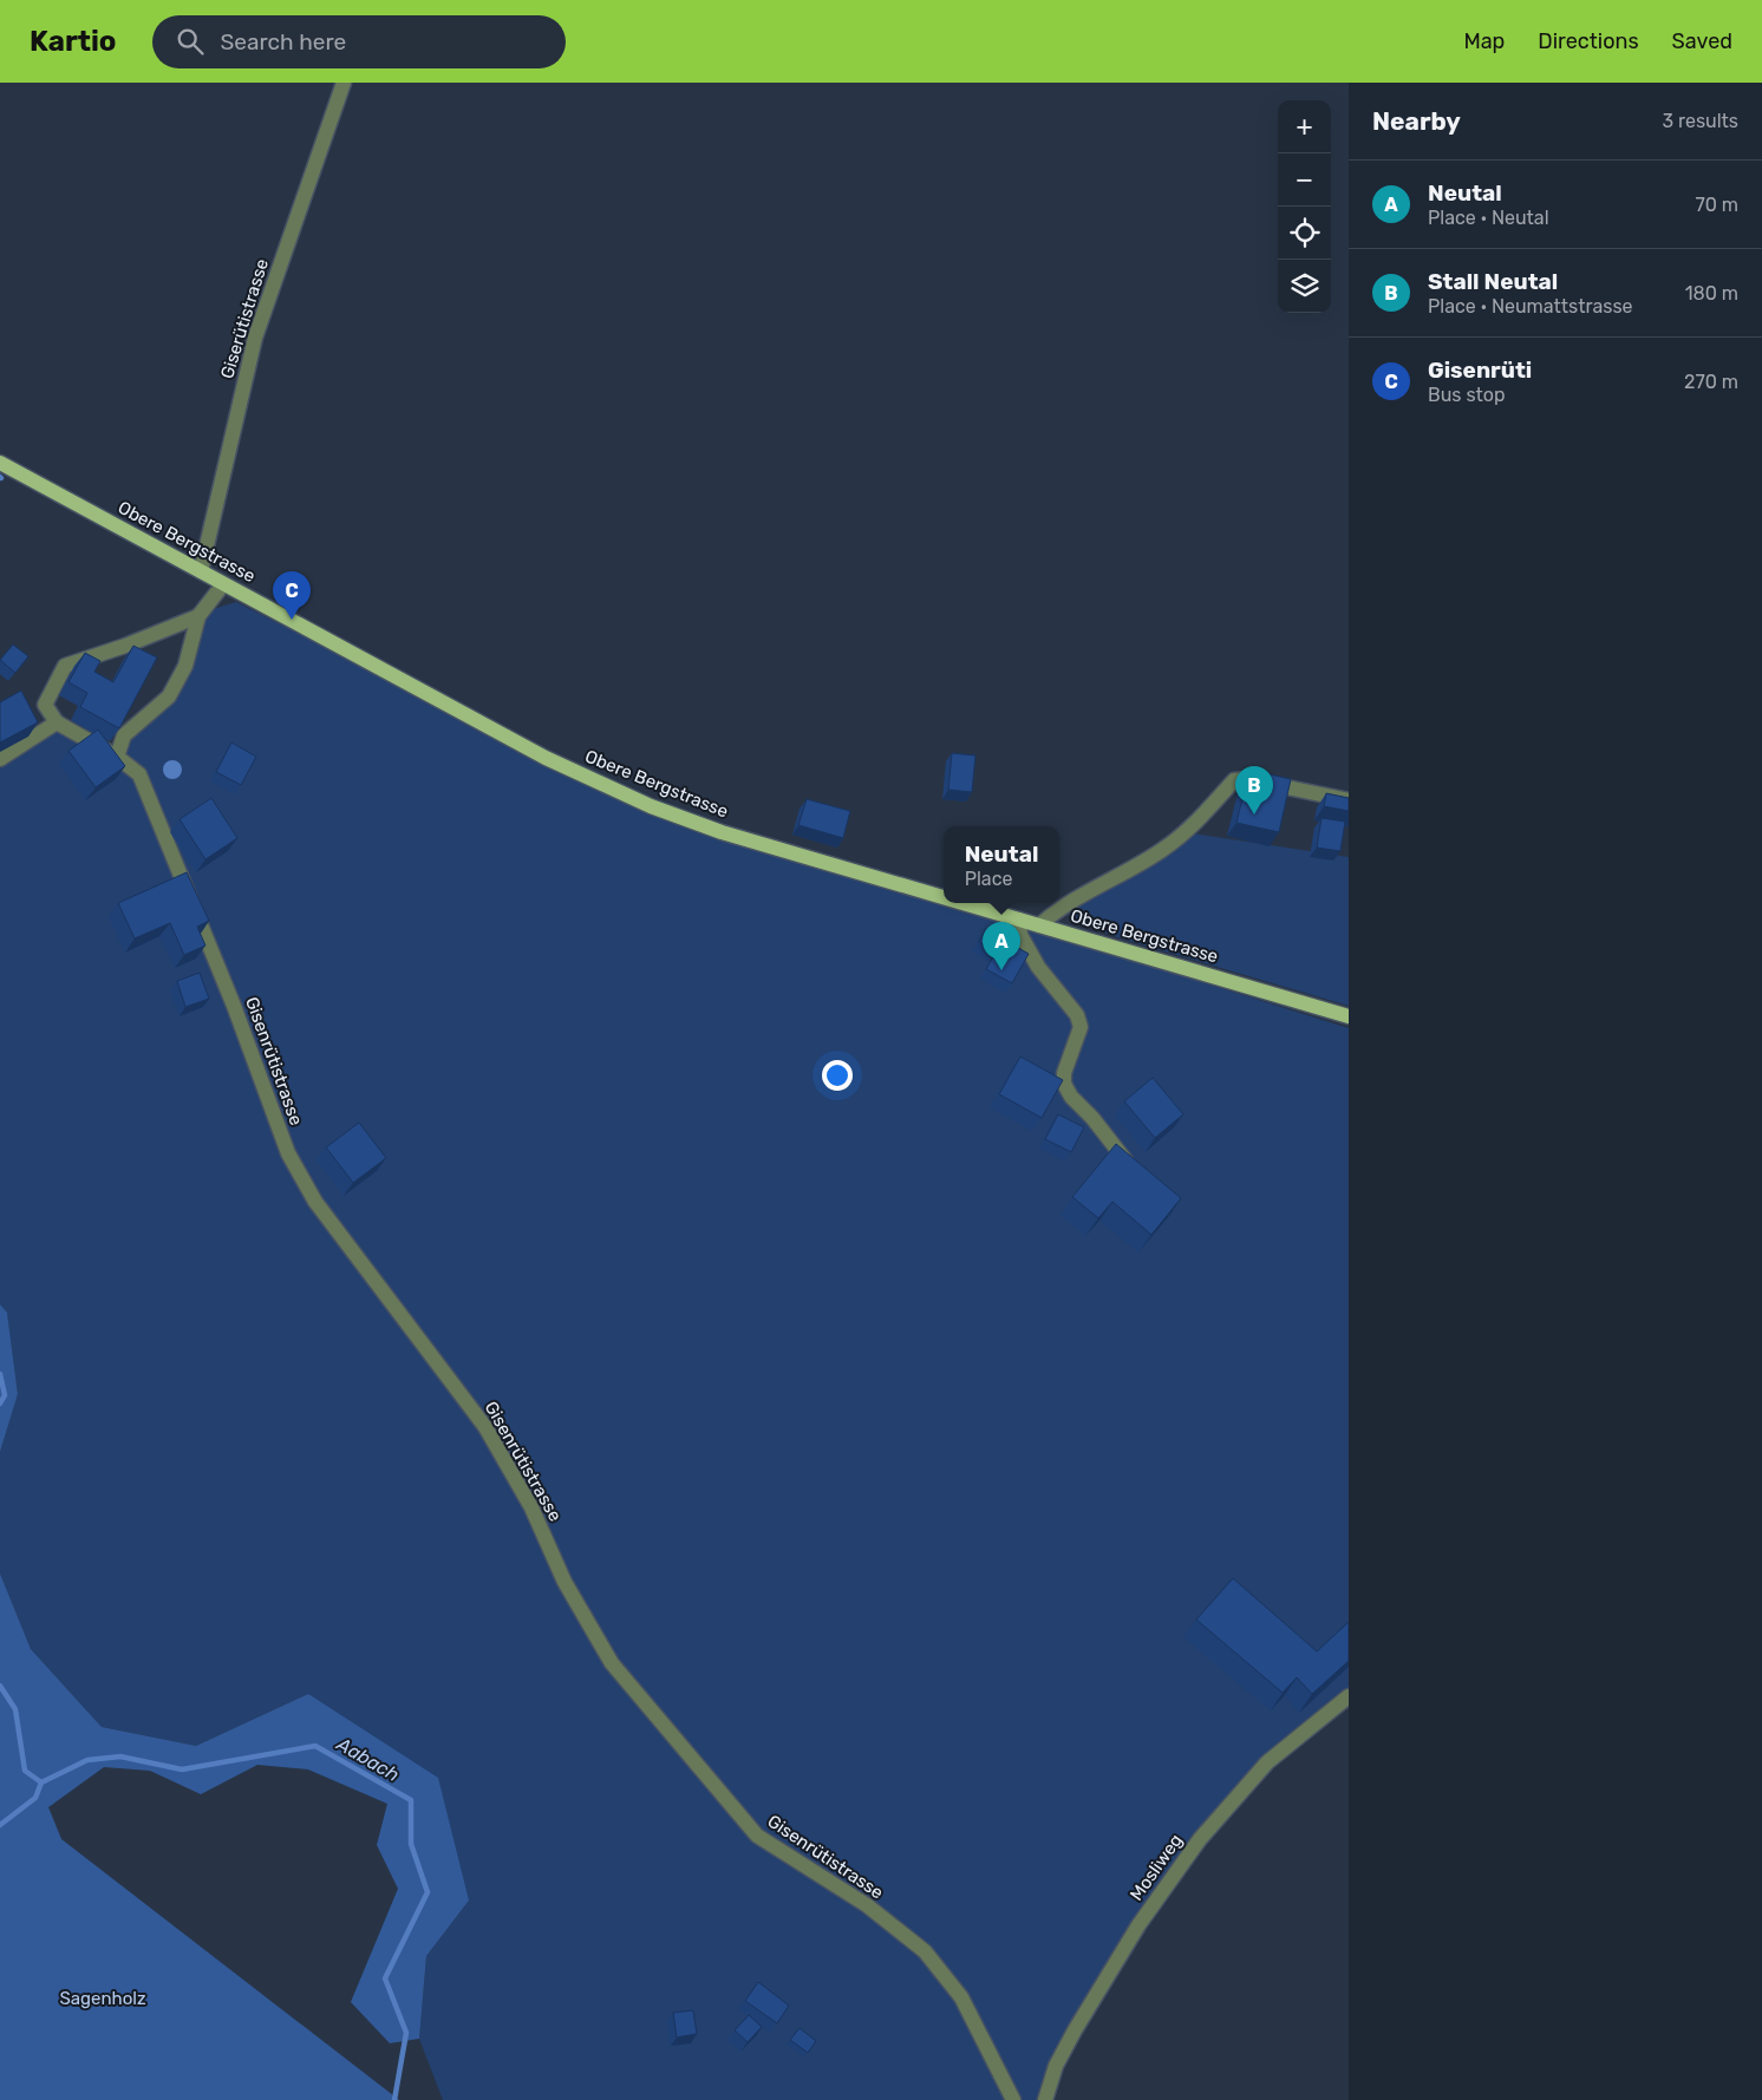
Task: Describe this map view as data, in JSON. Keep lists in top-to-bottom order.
{
  "streets": {
    "main road": ["Obere Bergstrasse"],
    "street": ["Giserütistrasse", "Gisenrütistrasse", "Mosliweg"]
  },
  "crossings": [
    ["Giserütistrasse", "Obere Bergstrasse"]
  ],
  "water": ["Aabach"],
  "parks": ["Sagenholz"],
  "page": {
    "header": "Kartio",
    "search": "Search here",
    "nav": ["Map", "Directions", "Saved"],
    "heading": ["Nearby", "3 results"],
    "map_buttons": ["+", "−"],
    "list": [
      {
        "mark": "A",
        "name": "Neutal",
        "note": "Place · Neutal",
        "value": "70 m"
      },
      {
        "mark": "B",
        "name": "Stall Neutal",
        "note": "Place · Neumattstrasse",
        "value": "180 m"
      },
      {
        "mark": "C",
        "name": "Gisenrüti",
        "note": "Bus stop",
        "value": "270 m"
      }
    ],
    "pins": ["C", "B", "A"],
    "popup": ["Neutal", "Place"]
  }
}
